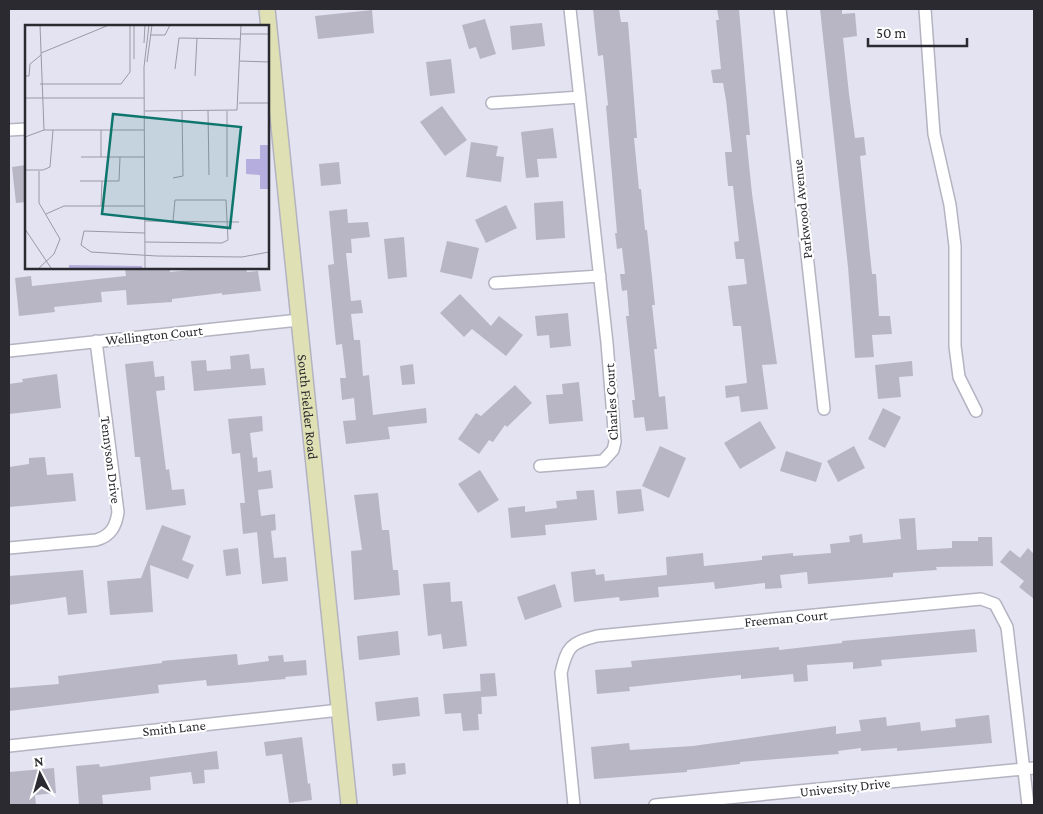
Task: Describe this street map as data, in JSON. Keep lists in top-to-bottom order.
{
  "streets": {
    "main road": ["South Fielder Road"],
    "street": [
      "Parkwood Avenue",
      "Wellington Court",
      "Charles Court",
      "Tennyson Drive",
      "Freeman Court",
      "Smith Lane",
      "University Drive"
    ]
  },
  "crossings": [
    ["Wellington Court", "South Fielder Road"],
    ["Wellington Court", "Tennyson Drive"],
    ["South Fielder Road", "Smith Lane"],
    ["Freeman Court", "University Drive"]
  ],
  "scale_bar": "50 m",
  "north": "top"
}
